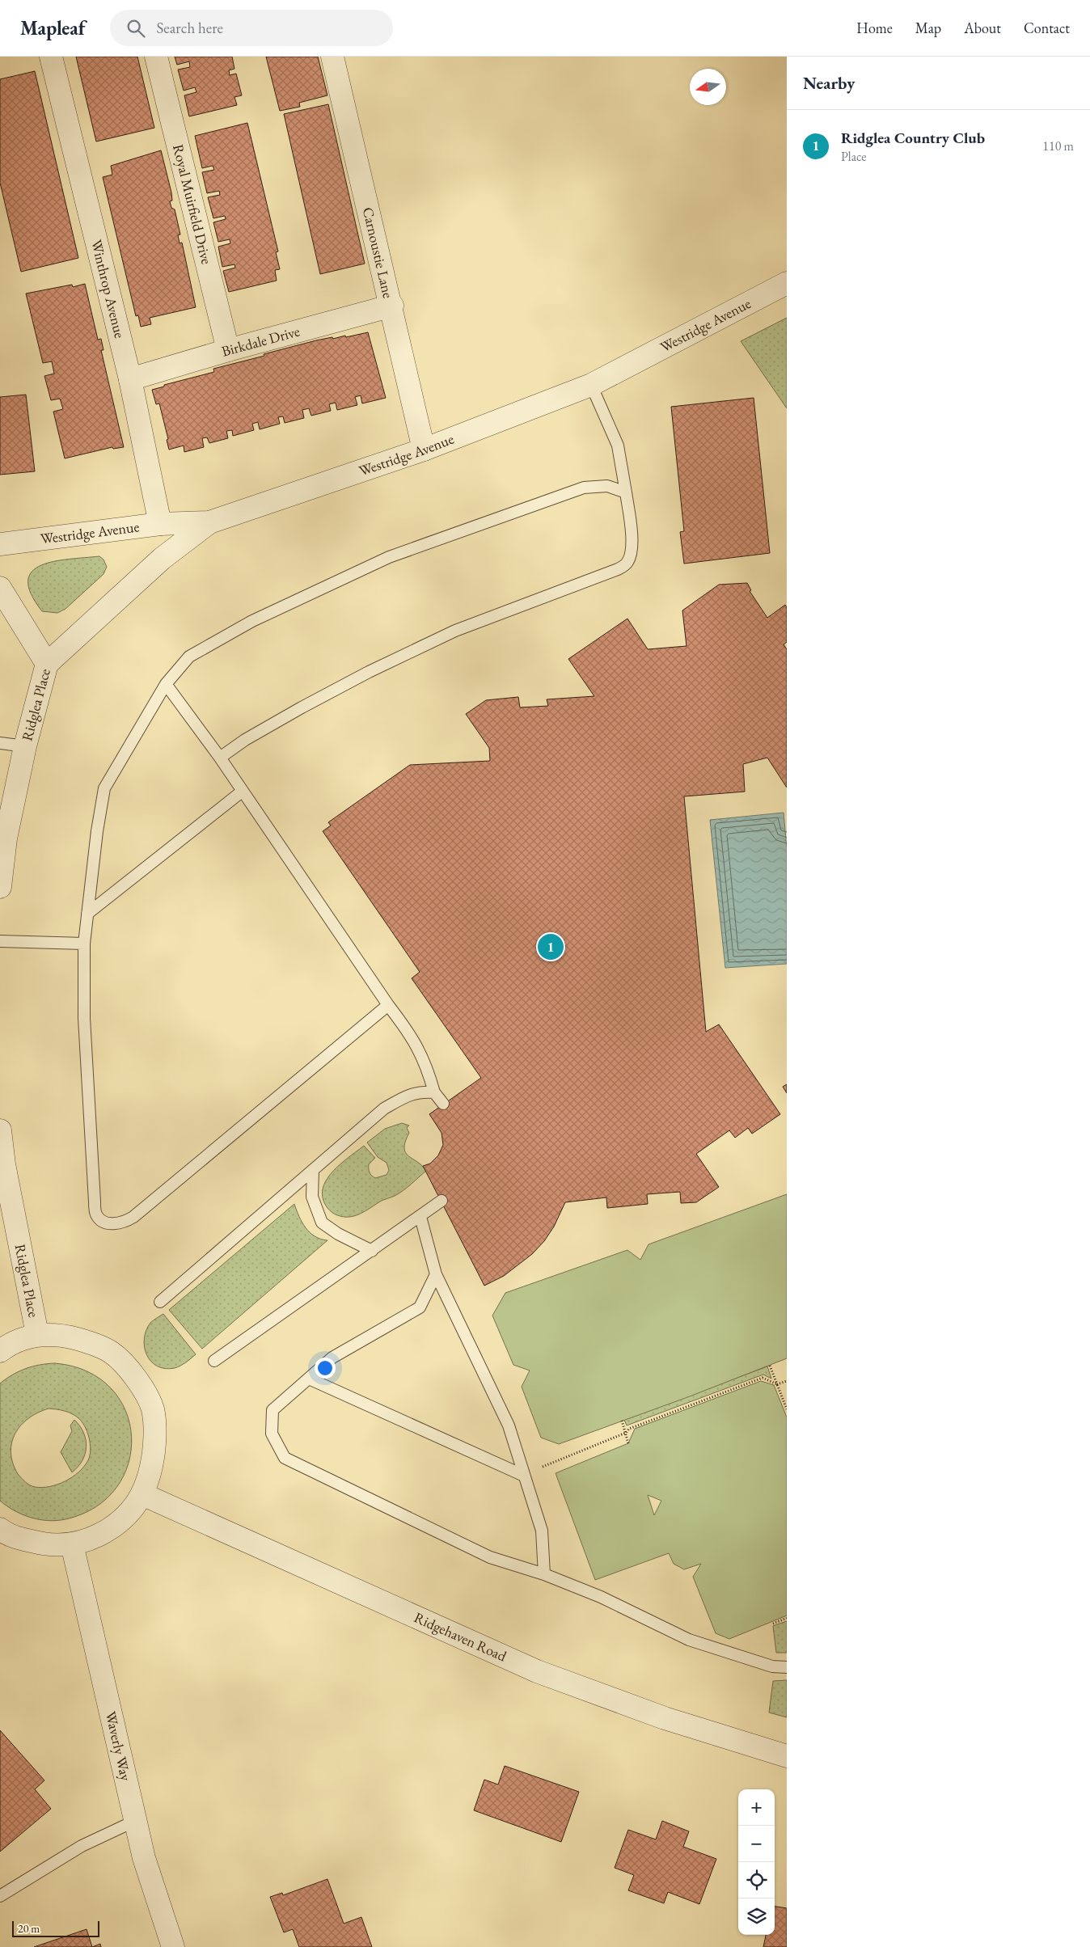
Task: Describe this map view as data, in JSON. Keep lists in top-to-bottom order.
{
  "streets": {
    "street": [
      "Royal Muirfield Drive",
      "Carnoustie Lane",
      "Winthrop Avenue",
      "Westridge Avenue",
      "Birkdale Drive",
      "Ridglea Place",
      "Ridgehaven Road",
      "Waverly Way"
    ]
  },
  "crossings": [
    ["Royal Muirfield Drive", "Birkdale Drive"],
    ["Carnoustie Lane", "Westridge Avenue"],
    ["Carnoustie Lane", "Birkdale Drive"],
    ["Winthrop Avenue", "Westridge Avenue"],
    ["Winthrop Avenue", "Birkdale Drive"],
    ["Westridge Avenue", "Ridglea Place"]
  ],
  "scale_bar": "20 m",
  "north": "left",
  "page": {
    "header": "Mapleaf",
    "search": "Search here",
    "nav": [
      "Home",
      "Map",
      "About",
      "Contact"
    ],
    "heading": "Nearby",
    "list": [
      {
        "mark": "1",
        "name": "Ridglea Country Club",
        "note": "Place",
        "value": "110 m"
      }
    ],
    "pins": "1",
    "map_buttons": ["+", "−"],
    "scale": "20 m"
  }
}
